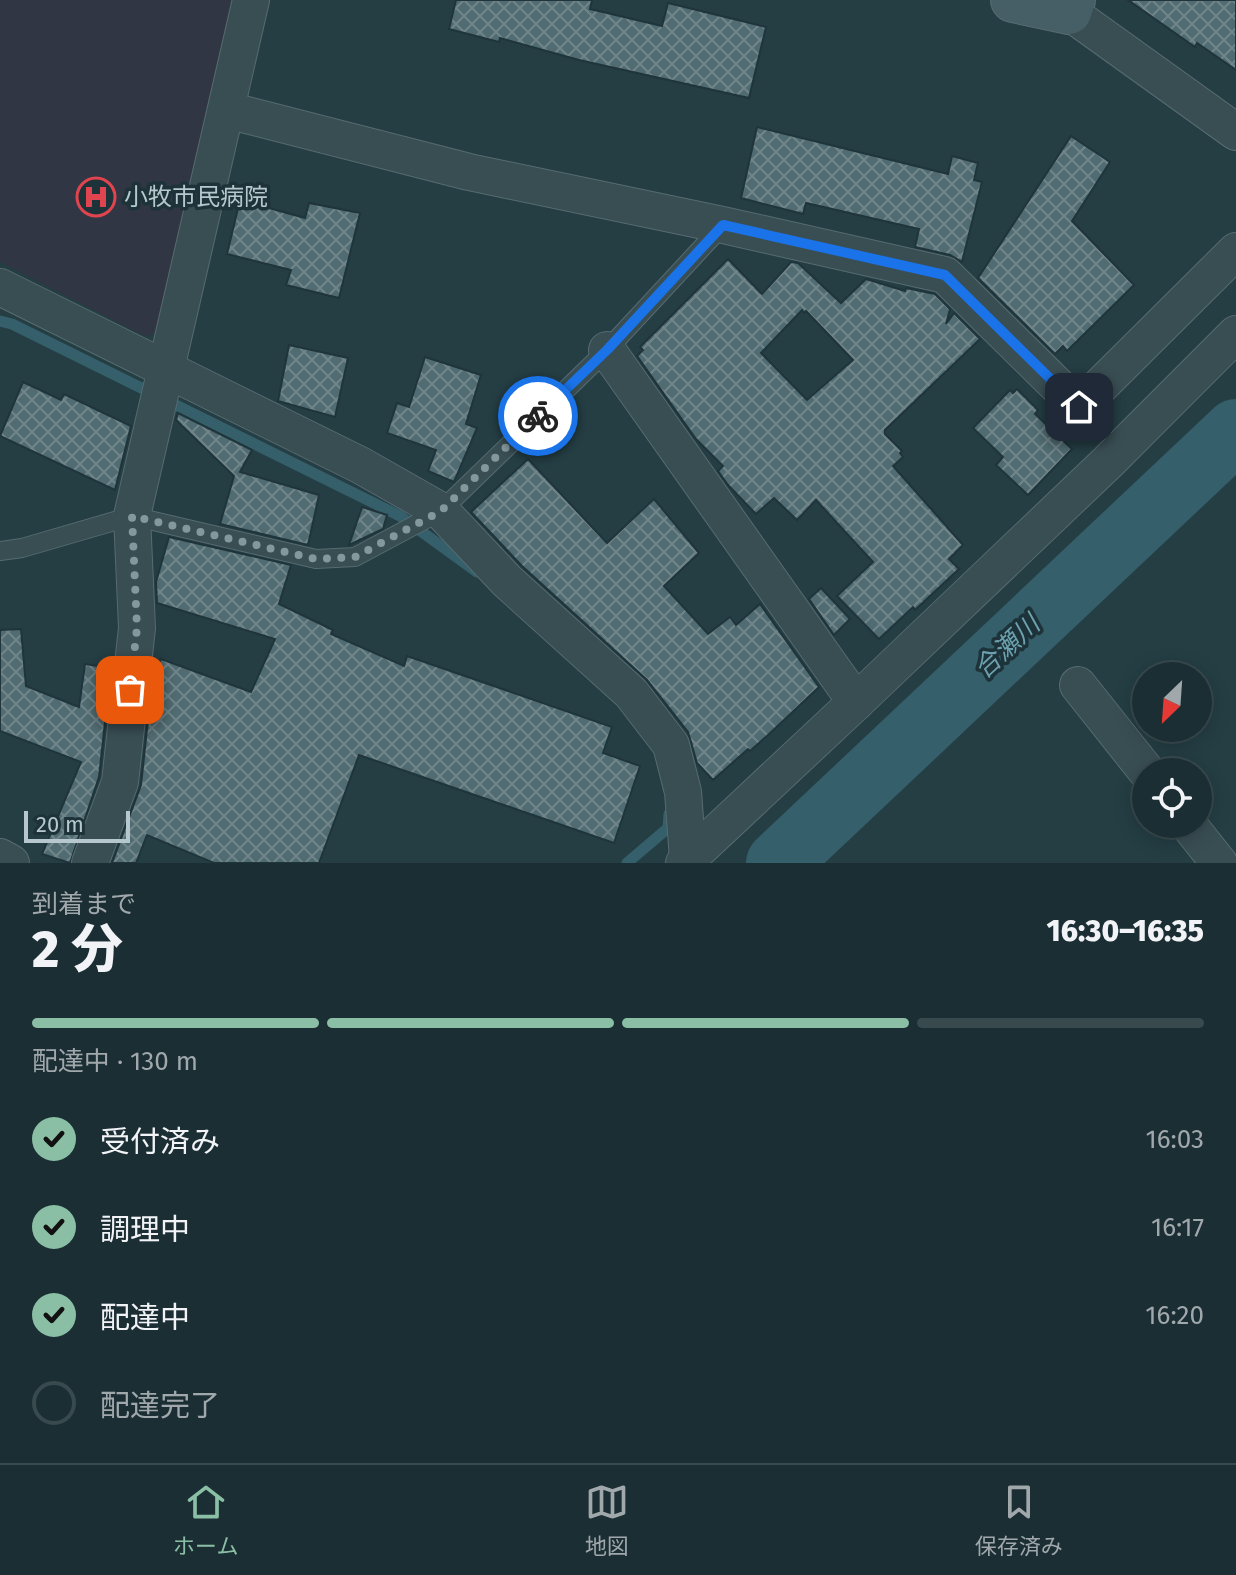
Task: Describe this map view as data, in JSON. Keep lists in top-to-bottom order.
{
  "water": ["合瀬川"],
  "places": {
    "hospital": ["小牧市民病院"]
  },
  "scale_bar": "20 m",
  "north": "bottom left",
  "page": {
    "scale": "20 m",
    "heading": ["2 分", "到着まで", "16:30–16:35"],
    "bar": "配達中 · 130 m",
    "list": [
      ["受付済み", "16:03"],
      ["調理中", "16:17"],
      ["配達中", "16:20"],
      "配達完了"
    ],
    "tabs": ["ホーム", "地図", "保存済み"]
  }
}
